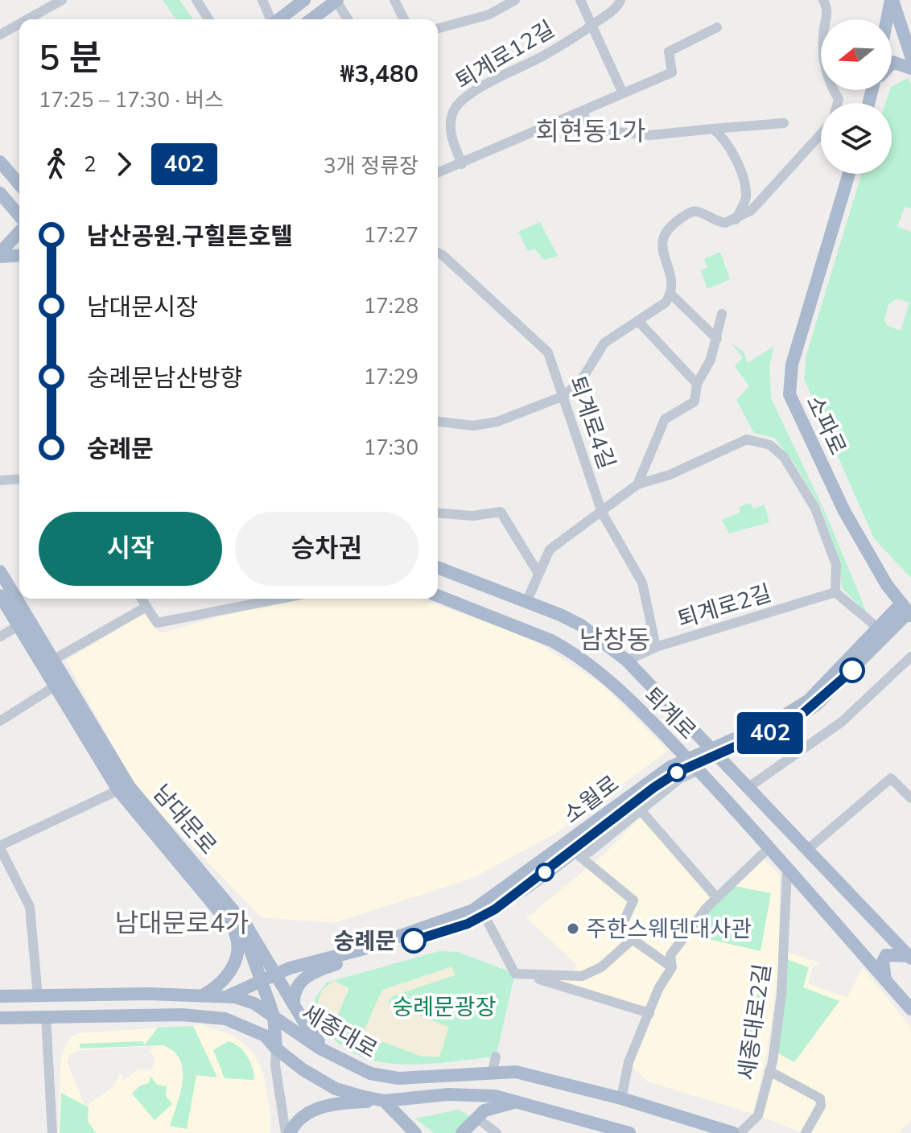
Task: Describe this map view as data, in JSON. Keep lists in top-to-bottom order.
{
  "streets": {
    "main road": [
      "소파로",
      "퇴계로",
      "소월로",
      "남대문로",
      "세종대로"
    ],
    "street": [
      "퇴계로12길",
      "퇴계로4길",
      "퇴계로2길",
      "세종대로2길"
    ]
  },
  "crossings": [
    ["퇴계로4길", "퇴계로2길"],
    ["소파로", "소월로"],
    ["퇴계로2길", "퇴계로"],
    ["퇴계로", "소월로"],
    ["퇴계로", "세종대로2길"],
    ["소월로", "남대문로"],
    ["남대문로", "세종대로"]
  ],
  "districts": ["회현동1가", "남창동", "남대문로4가"],
  "parks": ["숭례문광장"],
  "places": ["주한스웨덴대사관", "숭례문"],
  "lines": ["bus line 402"],
  "north": "left",
  "page": {
    "on_map": "402",
    "heading": ["5 분", "17:25 – 17:30 · 버스", "₩3,480"],
    "legs": ["2", "402", "3개 정류장"],
    "list": [
      {
        "name": "남산공원.구힐튼호텔",
        "value": "17:27"
      },
      {
        "name": "남대문시장",
        "value": "17:28"
      },
      {
        "name": "숭례문남산방향",
        "value": "17:29"
      },
      {
        "name": "숭례문",
        "value": "17:30"
      }
    ],
    "buttons": ["시작", "승차권"]
  }
}
